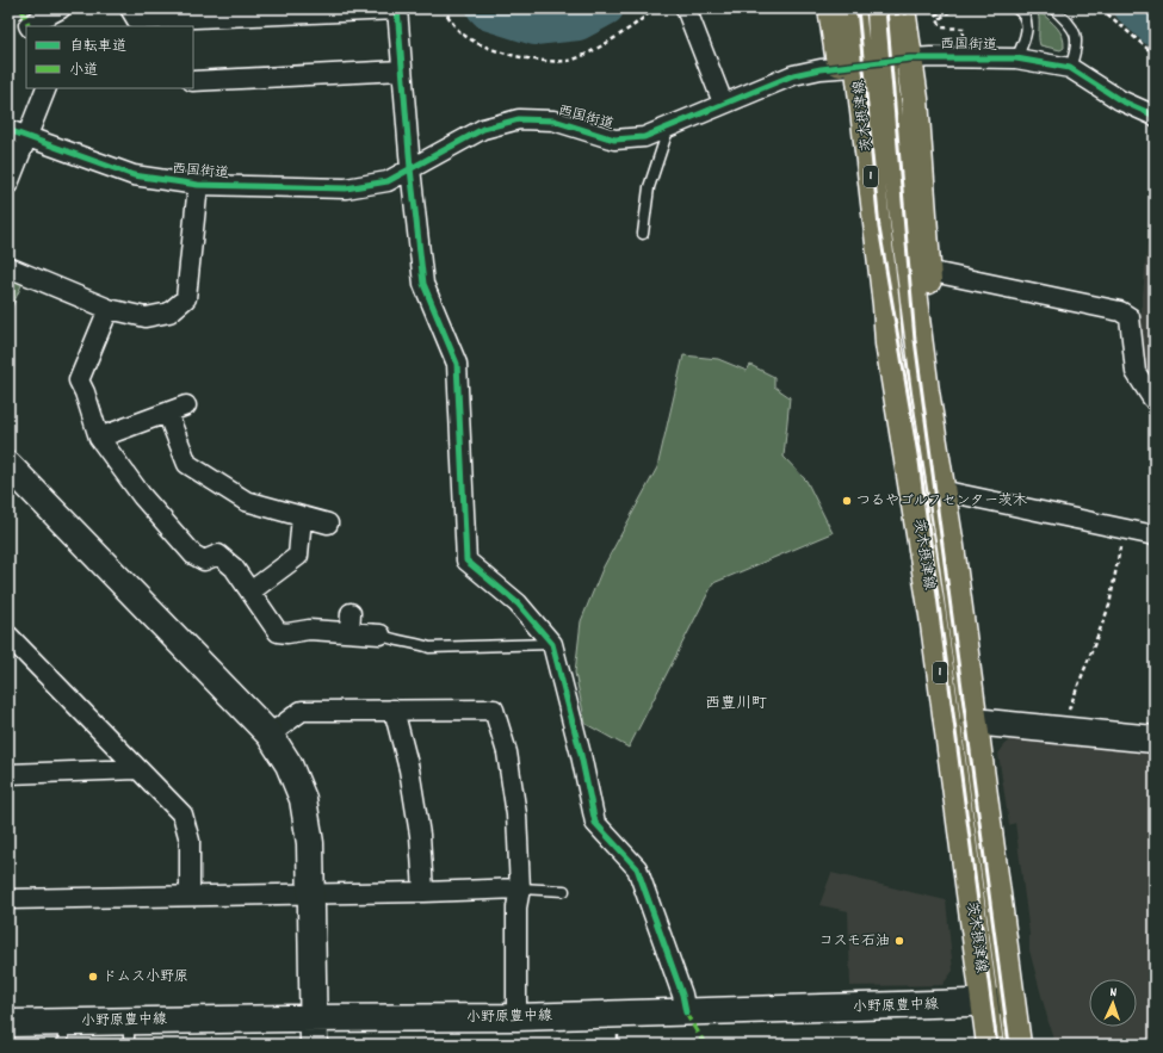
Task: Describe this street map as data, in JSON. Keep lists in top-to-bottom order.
{
  "streets": {
    "main road": ["茨木摂津線", "1"],
    "street": ["西国街道", "小野原豊中線"]
  },
  "crossings": [
    ["西国街道", "茨木摂津線"],
    ["西国街道", "1"],
    ["茨木摂津線", "1"],
    ["茨木摂津線", "小野原豊中線"]
  ],
  "districts": ["西豊川町"],
  "places": ["つるやゴルフセンター茨木", "コスモ石油", "ドムス小野原"],
  "legend": ["自転車道", "小道"],
  "north": "top"
}
